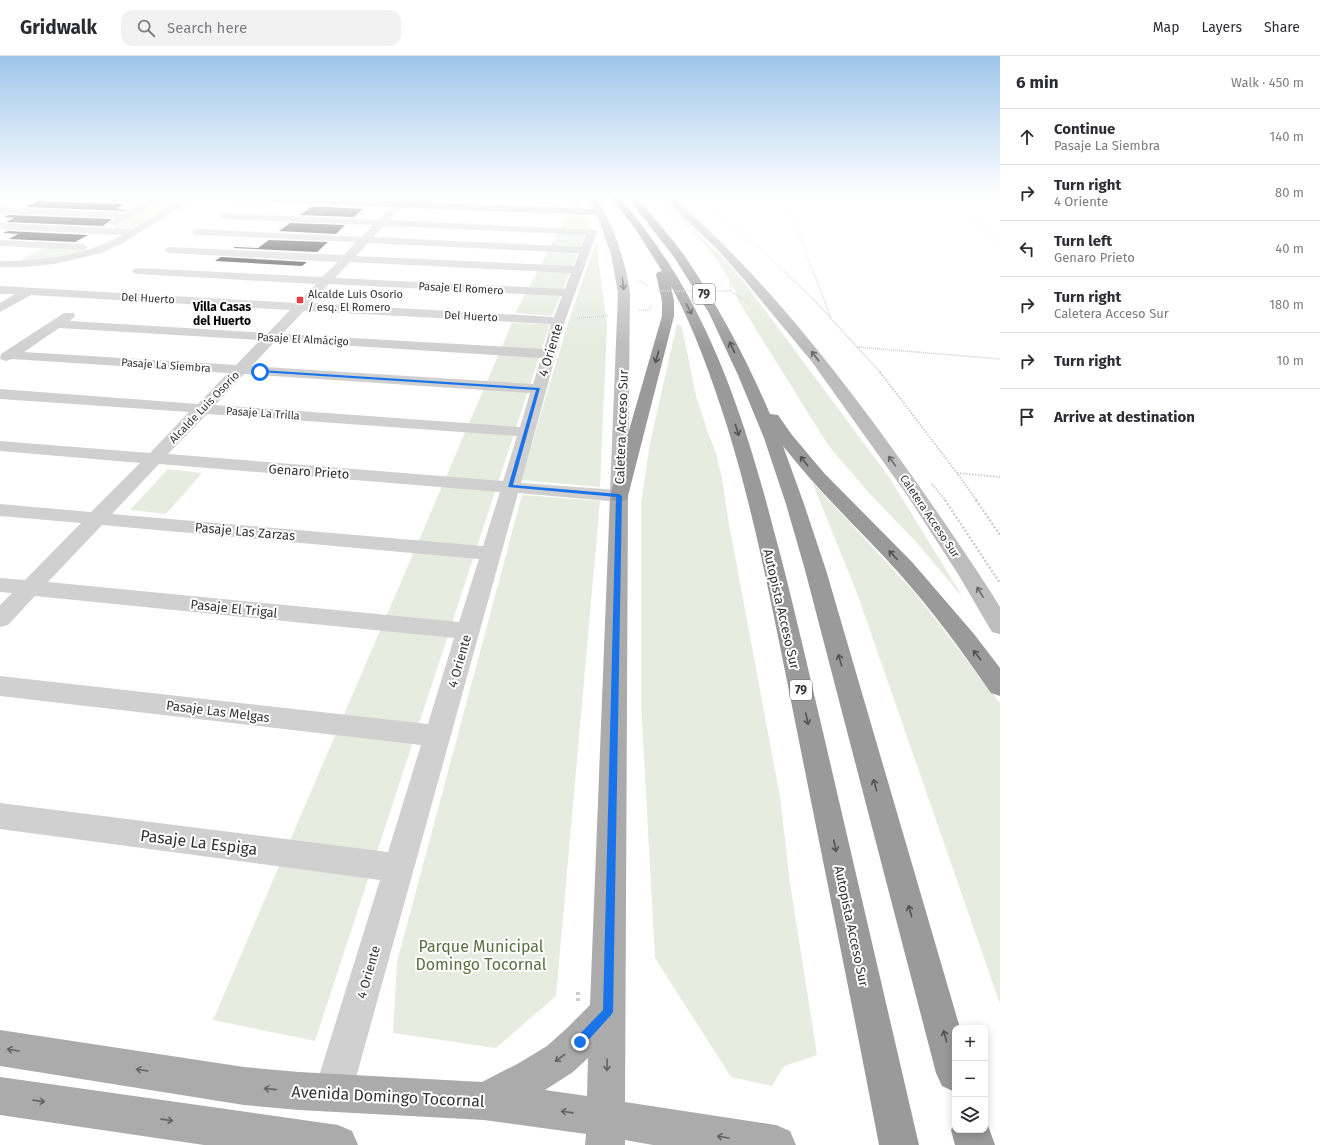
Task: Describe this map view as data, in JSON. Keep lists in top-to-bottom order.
{
  "streets": {
    "highway": ["79", "Autopista Acceso Sur"],
    "main road": ["Caletera Acceso Sur", "Avenida Domingo Tocornal"],
    "street": [
      "Pasaje El Romero",
      "Del Huerto",
      "Pasaje El Almácigo",
      "4 Oriente",
      "Pasaje La Siembra",
      "Alcalde Luis Osorio",
      "Pasaje La Trilla",
      "Genaro Prieto",
      "Pasaje Las Zarzas",
      "Pasaje El Trigal",
      "Pasaje Las Melgas",
      "Pasaje La Espiga"
    ]
  },
  "crossings": [
    ["Pasaje El Romero", "4 Oriente"],
    ["Pasaje El Romero", "Alcalde Luis Osorio"],
    ["Del Huerto", "4 Oriente"],
    ["Del Huerto", "Alcalde Luis Osorio"],
    ["Pasaje El Almácigo", "4 Oriente"],
    ["Pasaje El Almácigo", "Alcalde Luis Osorio"],
    ["4 Oriente", "Pasaje La Siembra"],
    ["4 Oriente", "Pasaje La Trilla"],
    ["4 Oriente", "Genaro Prieto"],
    ["4 Oriente", "Pasaje Las Zarzas"],
    ["4 Oriente", "Pasaje El Trigal"],
    ["4 Oriente", "Pasaje Las Melgas"],
    ["4 Oriente", "Pasaje La Espiga"],
    ["4 Oriente", "Avenida Domingo Tocornal"],
    ["Pasaje La Siembra", "Alcalde Luis Osorio"],
    ["Alcalde Luis Osorio", "Pasaje La Trilla"],
    ["Alcalde Luis Osorio", "Genaro Prieto"],
    ["Alcalde Luis Osorio", "Pasaje Las Zarzas"],
    ["Alcalde Luis Osorio", "Pasaje El Trigal"],
    ["Caletera Acceso Sur", "Genaro Prieto"],
    ["Caletera Acceso Sur", "Avenida Domingo Tocornal"]
  ],
  "districts": ["Villa Casas del Huerto"],
  "parks": ["Parque Municipal Domingo Tocornal"],
  "places": {
    "transit": ["Alcalde Luis Osorio / esq. El Romero"]
  },
  "page": {
    "header": "Gridwalk",
    "search": "Search here",
    "nav": ["Map", "Layers", "Share"],
    "heading": ["6 min", "Walk · 450 m"],
    "list": [
      ["Continue", "Pasaje La Siembra", "140 m"],
      ["Turn right", "4 Oriente", "80 m"],
      ["Turn left", "Genaro Prieto", "40 m"],
      ["Turn right", "Caletera Acceso Sur", "180 m"],
      ["Turn right", "10 m"],
      "Arrive at destination"
    ],
    "map_buttons": ["+", "−"]
  }
}
